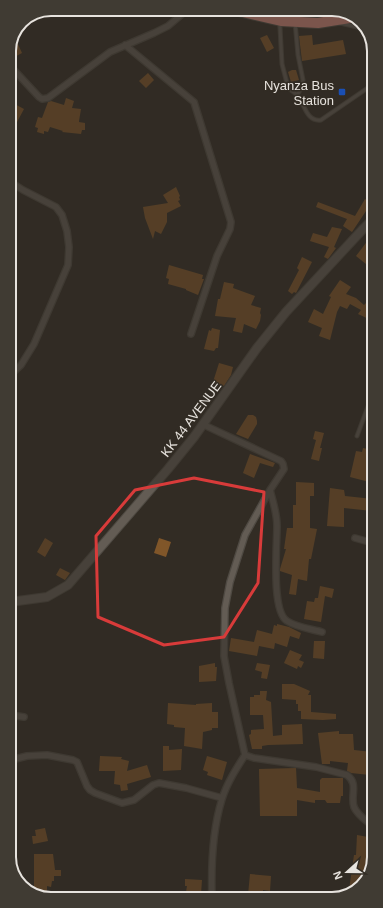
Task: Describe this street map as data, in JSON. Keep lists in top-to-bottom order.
{
  "streets": {
    "main road": ["KK 44 AVENUE"]
  },
  "places": {
    "transit": ["Nyanza Bus Station"]
  },
  "north": "left"
}
